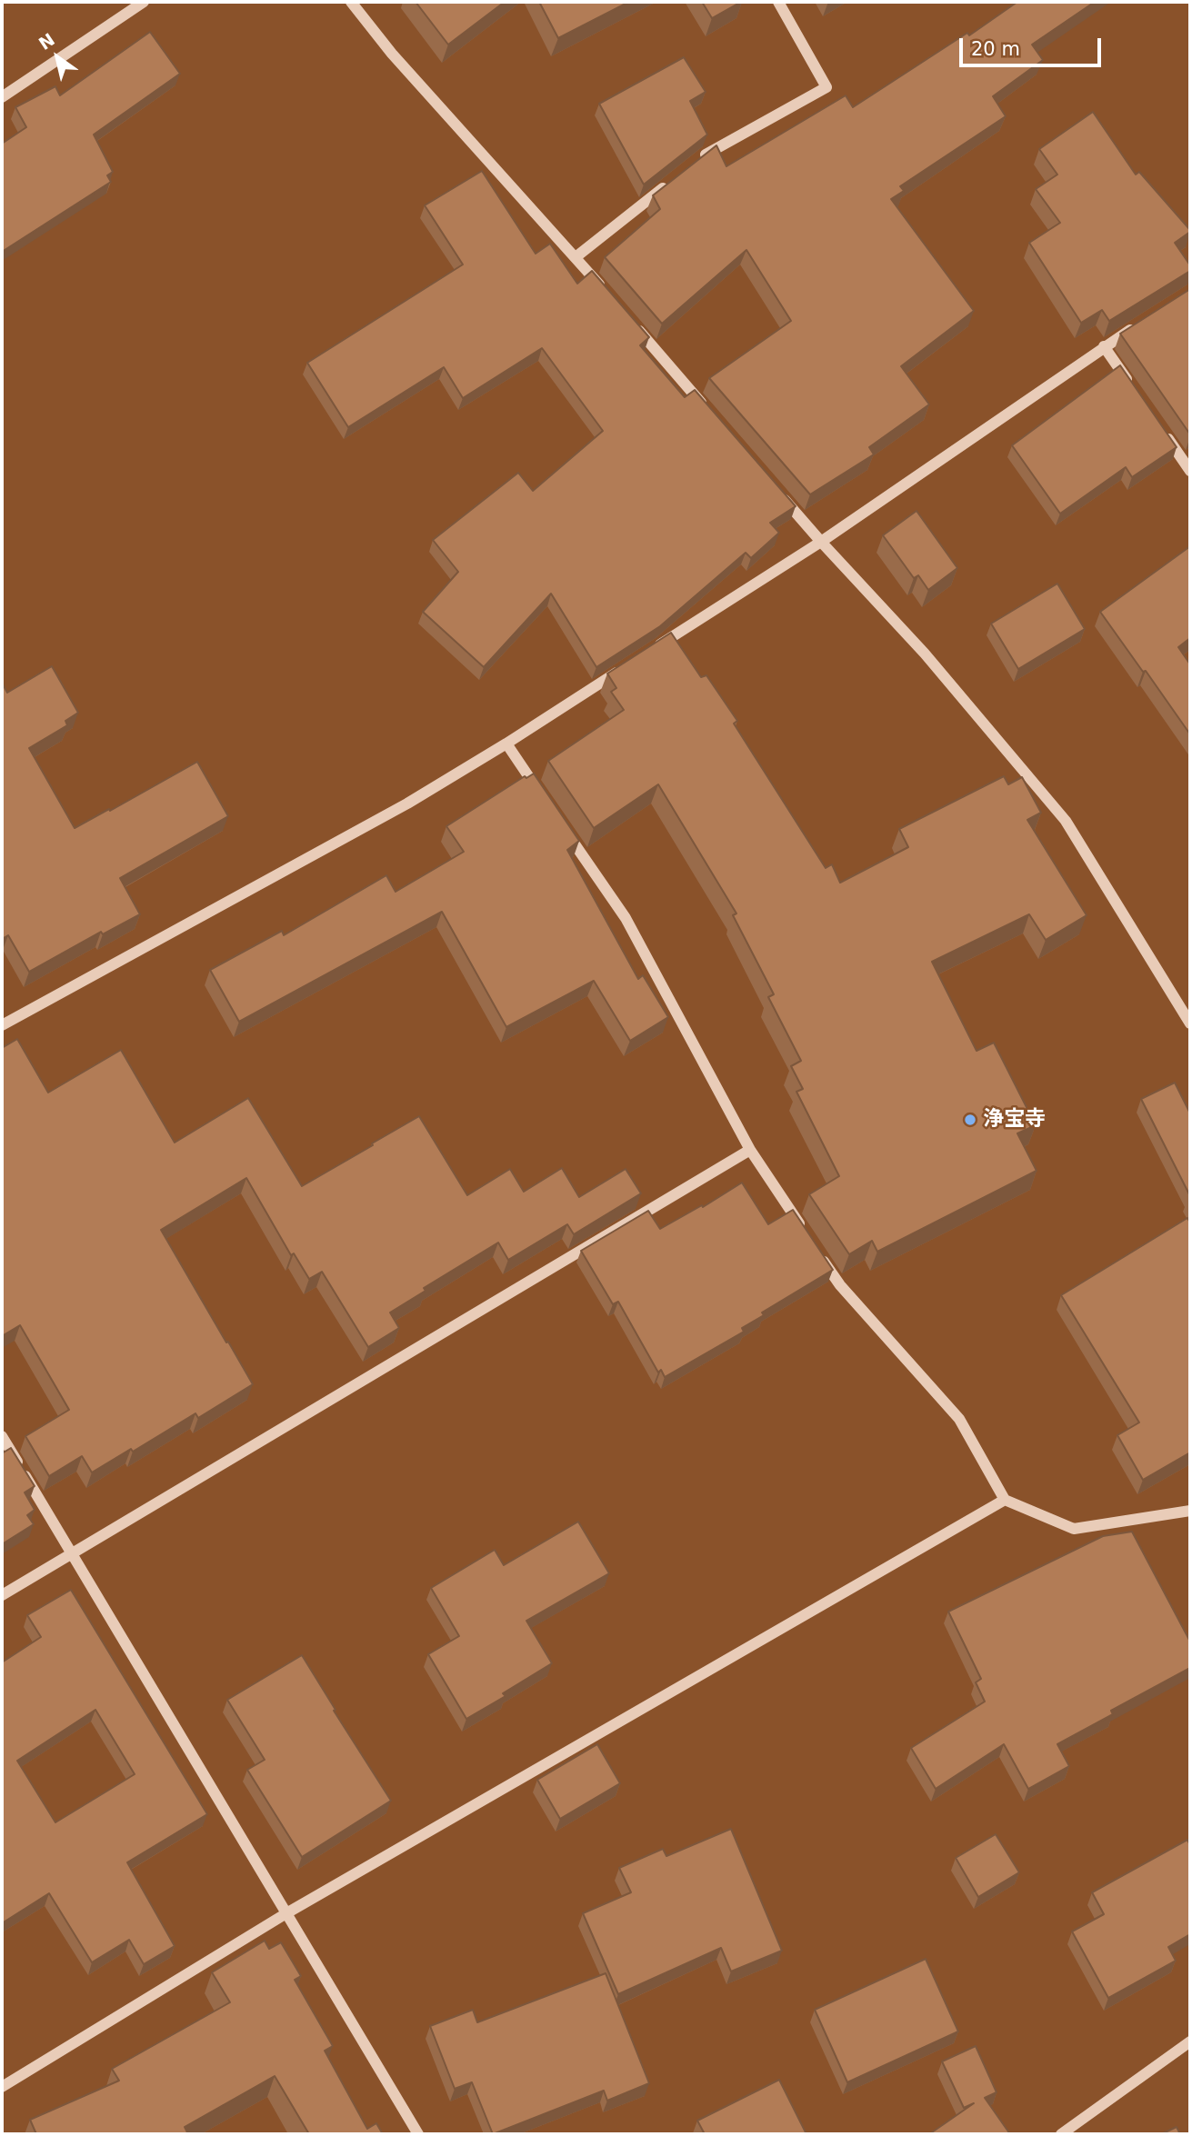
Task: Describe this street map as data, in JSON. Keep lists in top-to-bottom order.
{
  "places": ["浄宝寺"],
  "scale_bar": "20 m",
  "north": "top left"
}
